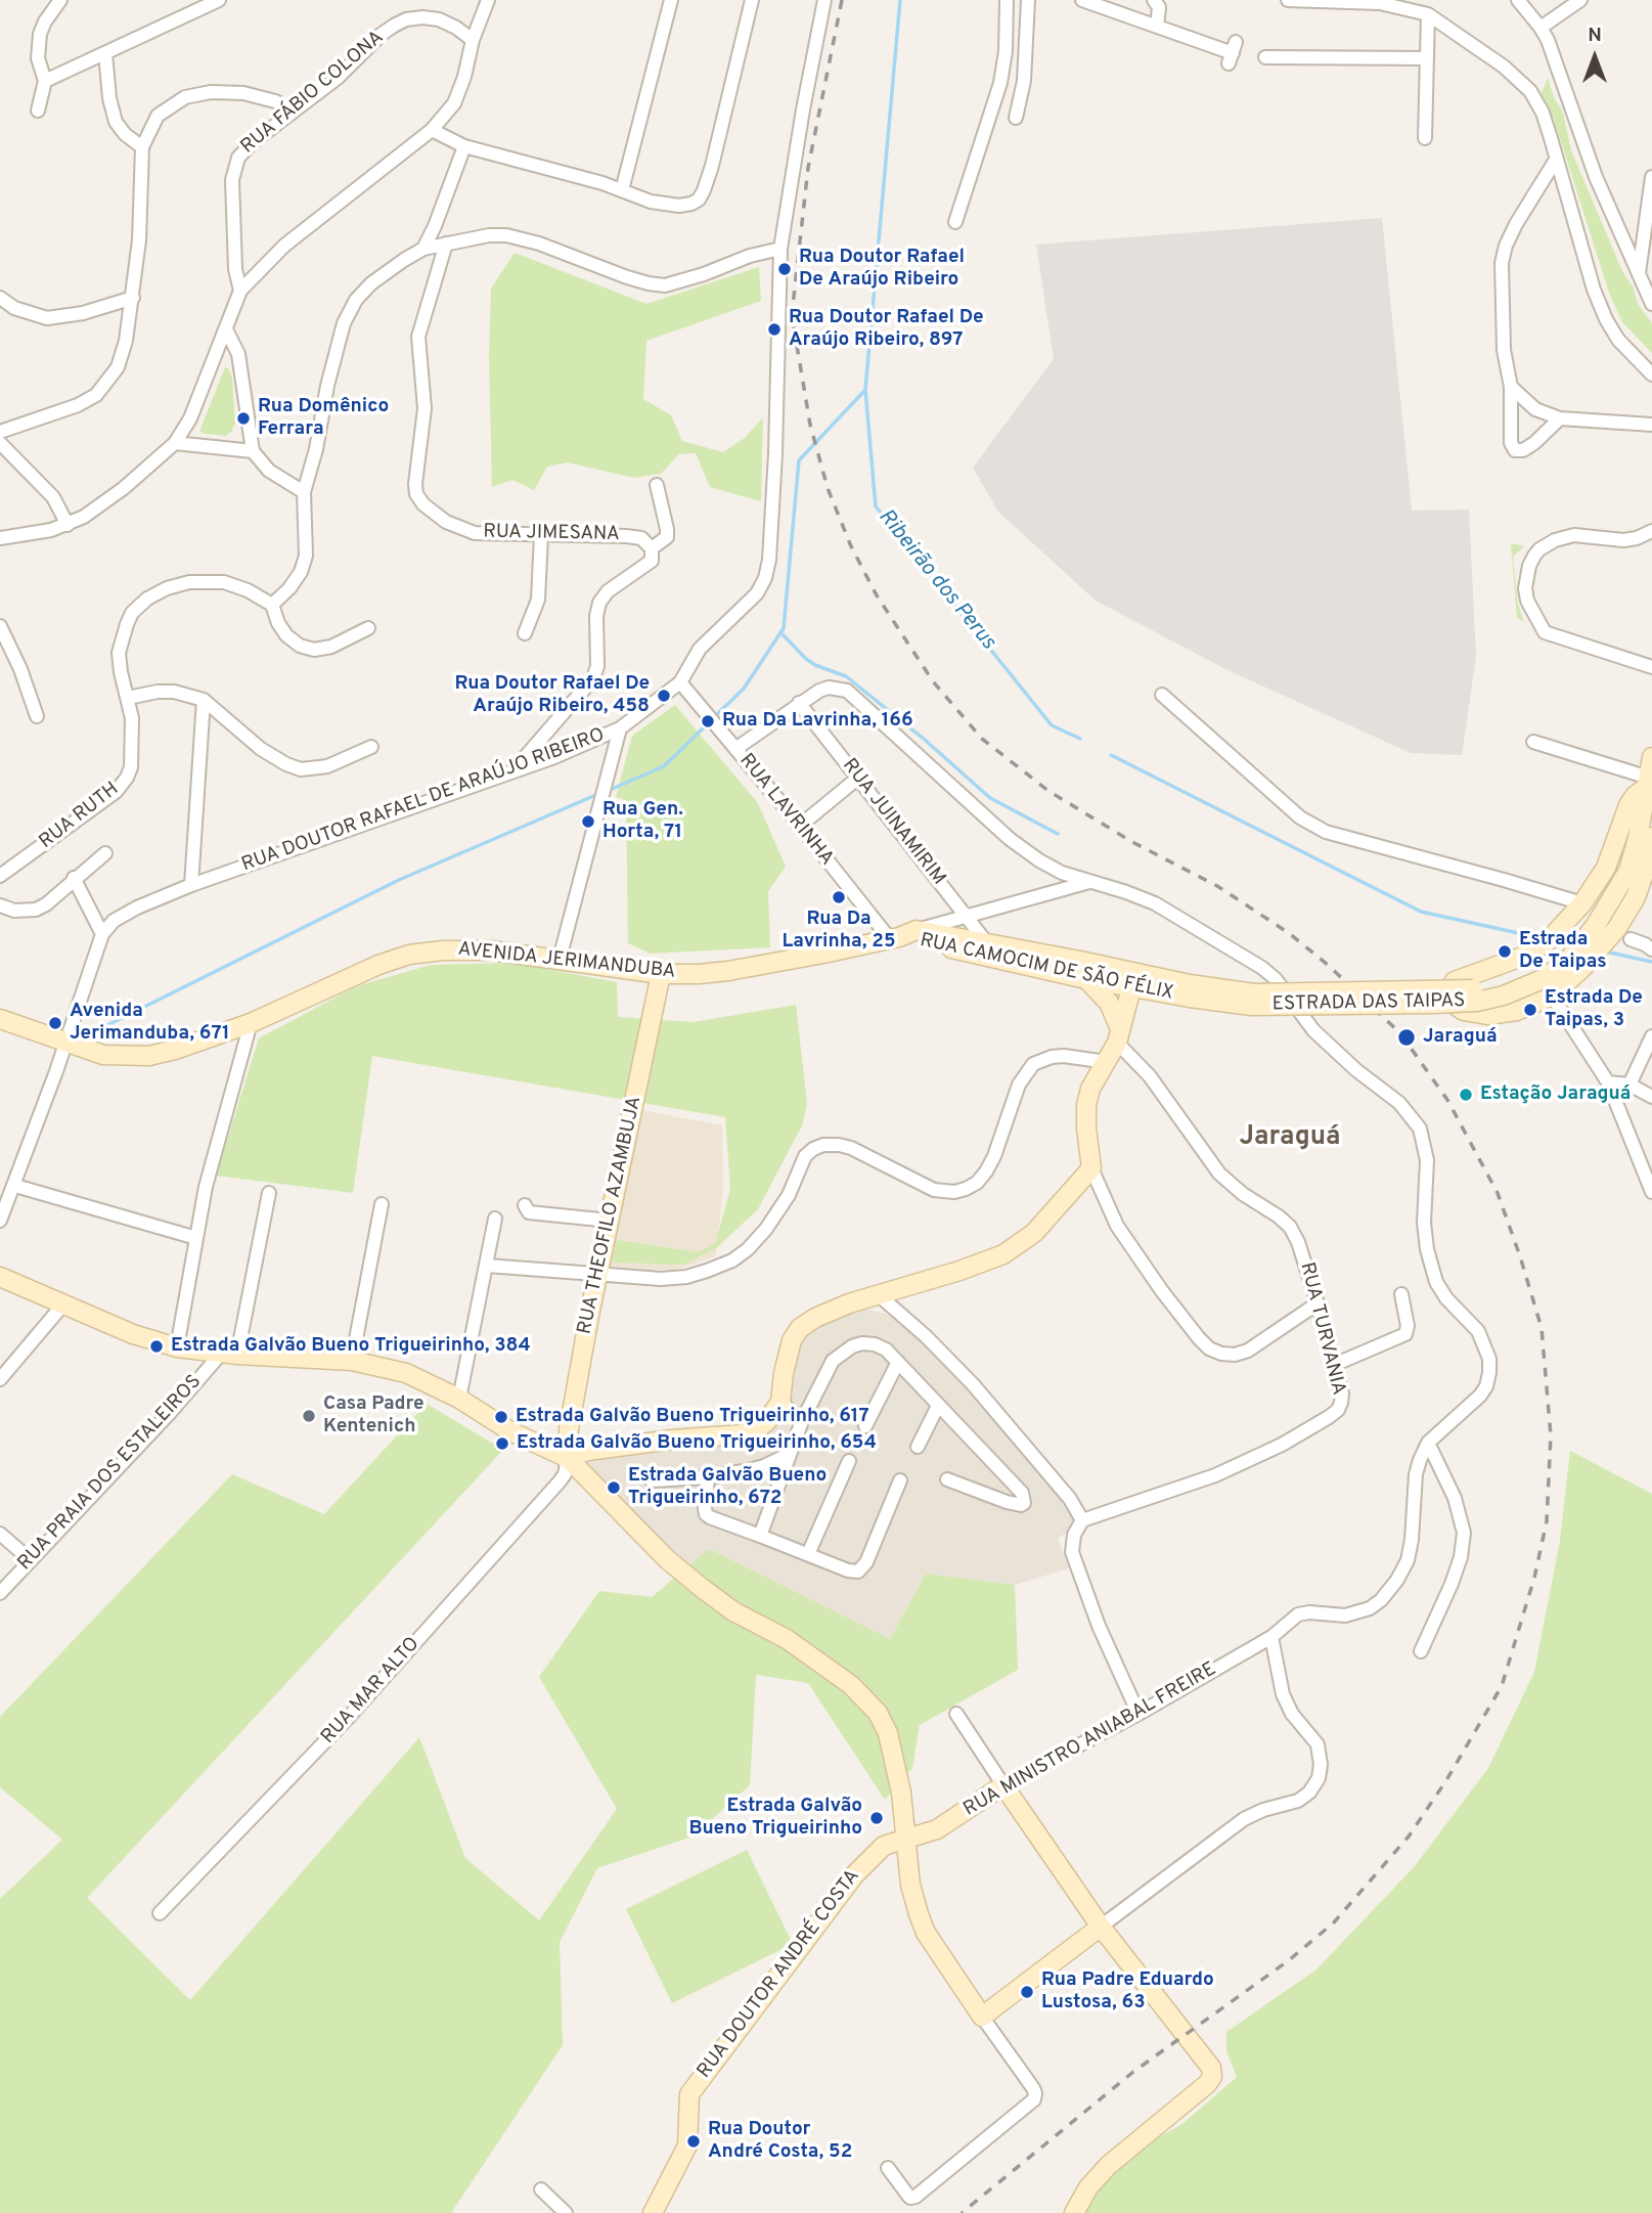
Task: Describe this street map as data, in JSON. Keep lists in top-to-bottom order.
{
  "streets": {
    "street": [
      "RUA FÁBIO COLONA",
      "RUA JIMESANA",
      "RUA DOUTOR RAFAEL DE ARAÚJO RIBEIRO",
      "RUA LAVRINHA",
      "RUA RUTH",
      "RUA JUINAMIRIM",
      "AVENIDA JERIMANDUBA",
      "RUA CAMOCIM DE SÃO FÉLIX",
      "ESTRADA DAS TAIPAS",
      "RUA THEOFILO AZAMBUJA",
      "RUA TURVANIA",
      "RUA PRAIA DOS ESTALEIROS",
      "RUA MAR ALTO",
      "RUA MINISTRO ANIABAL FREIRE",
      "RUA DOUTOR ANDRÉ COSTA"
    ]
  },
  "crossings": [
    ["RUA DOUTOR RAFAEL DE ARAÚJO RIBEIRO", "RUA LAVRINHA"],
    ["RUA LAVRINHA", "AVENIDA JERIMANDUBA"],
    ["RUA LAVRINHA", "RUA CAMOCIM DE SÃO FÉLIX"],
    ["RUA JUINAMIRIM", "RUA CAMOCIM DE SÃO FÉLIX"],
    ["AVENIDA JERIMANDUBA", "RUA CAMOCIM DE SÃO FÉLIX"],
    ["AVENIDA JERIMANDUBA", "RUA THEOFILO AZAMBUJA"],
    ["RUA CAMOCIM DE SÃO FÉLIX", "ESTRADA DAS TAIPAS"],
    ["RUA THEOFILO AZAMBUJA", "RUA MAR ALTO"],
    ["RUA MINISTRO ANIABAL FREIRE", "RUA DOUTOR ANDRÉ COSTA"]
  ],
  "districts": ["Jaraguá"],
  "water": ["Ribeirão dos Perus"],
  "places": [
    "Rua Doutor Rafael De Araújo Ribeiro",
    "Rua Doutor Rafael De Araújo Ribeiro, 897",
    "Rua Domênico Ferrara",
    "Rua Doutor Rafael De Araújo Ribeiro, 458",
    "Rua Da Lavrinha, 166",
    "Rua Gen. Horta, 71",
    "Rua Da Lavrinha, 25",
    "Estrada De Taipas",
    "Estrada De Taipas, 3",
    "Avenida Jerimanduba, 671",
    "Jaraguá",
    "Estação Jaraguá",
    "Estrada Galvão Bueno Trigueirinho, 384",
    "Casa Padre Kentenich",
    "Estrada Galvão Bueno Trigueirinho, 617",
    "Estrada Galvão Bueno Trigueirinho, 654",
    "Estrada Galvão Bueno Trigueirinho, 672",
    "Estrada Galvão Bueno Trigueirinho",
    "Rua Padre Eduardo Lustosa, 63",
    "Rua Doutor André Costa, 52"
  ],
  "north": "top"
}
